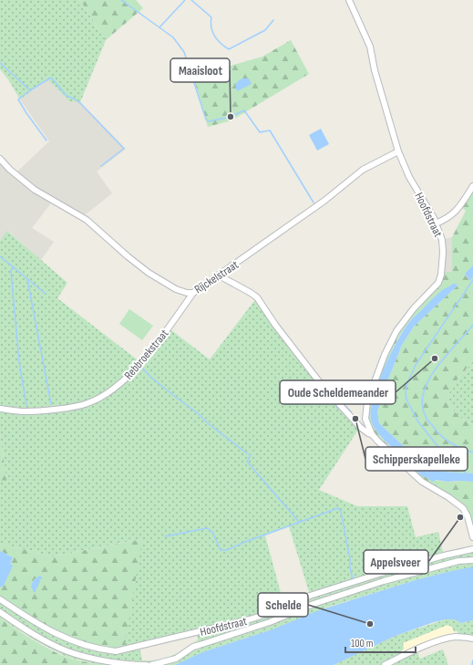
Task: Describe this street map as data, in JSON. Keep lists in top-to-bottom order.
{
  "streets": {
    "street": ["Hoofdstraat", "Rijckelstraat", "Rebbroekstraat"]
  },
  "crossings": [
    ["Hoofdstraat", "Rijckelstraat"],
    ["Rijckelstraat", "Rebbroekstraat"]
  ],
  "places": [
    "Maaisloot",
    "Oude Scheldemeander",
    "Schipperskapelleke",
    "Appelsveer",
    "Schelde"
  ],
  "scale_bar": "100 m"
}
